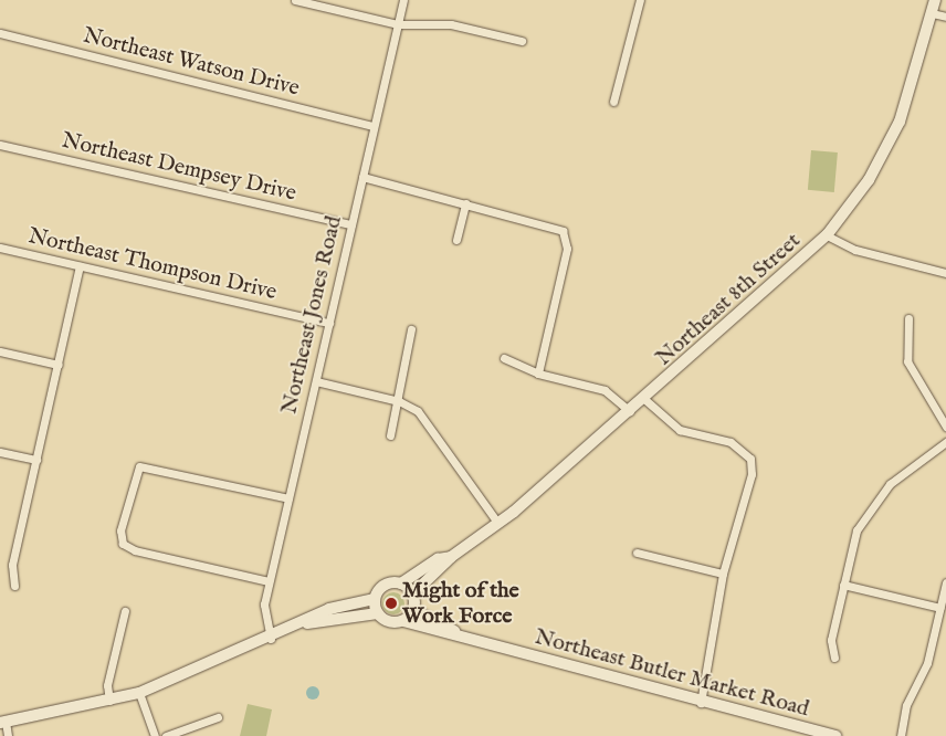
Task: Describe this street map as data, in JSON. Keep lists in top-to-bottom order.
{
  "streets": {
    "main road": ["Northeast 8th Street", "Northeast Butler Market Road"],
    "street": [
      "Northeast Watson Drive",
      "Northeast Dempsey Drive",
      "Northeast Thompson Drive",
      "Northeast Jones Road"
    ]
  },
  "crossings": [
    ["Northeast Watson Drive", "Northeast Jones Road"],
    ["Northeast Dempsey Drive", "Northeast Jones Road"],
    ["Northeast Thompson Drive", "Northeast Jones Road"],
    ["Northeast 8th Street", "Northeast Butler Market Road"]
  ],
  "places": ["Might of the Work Force"]
}
